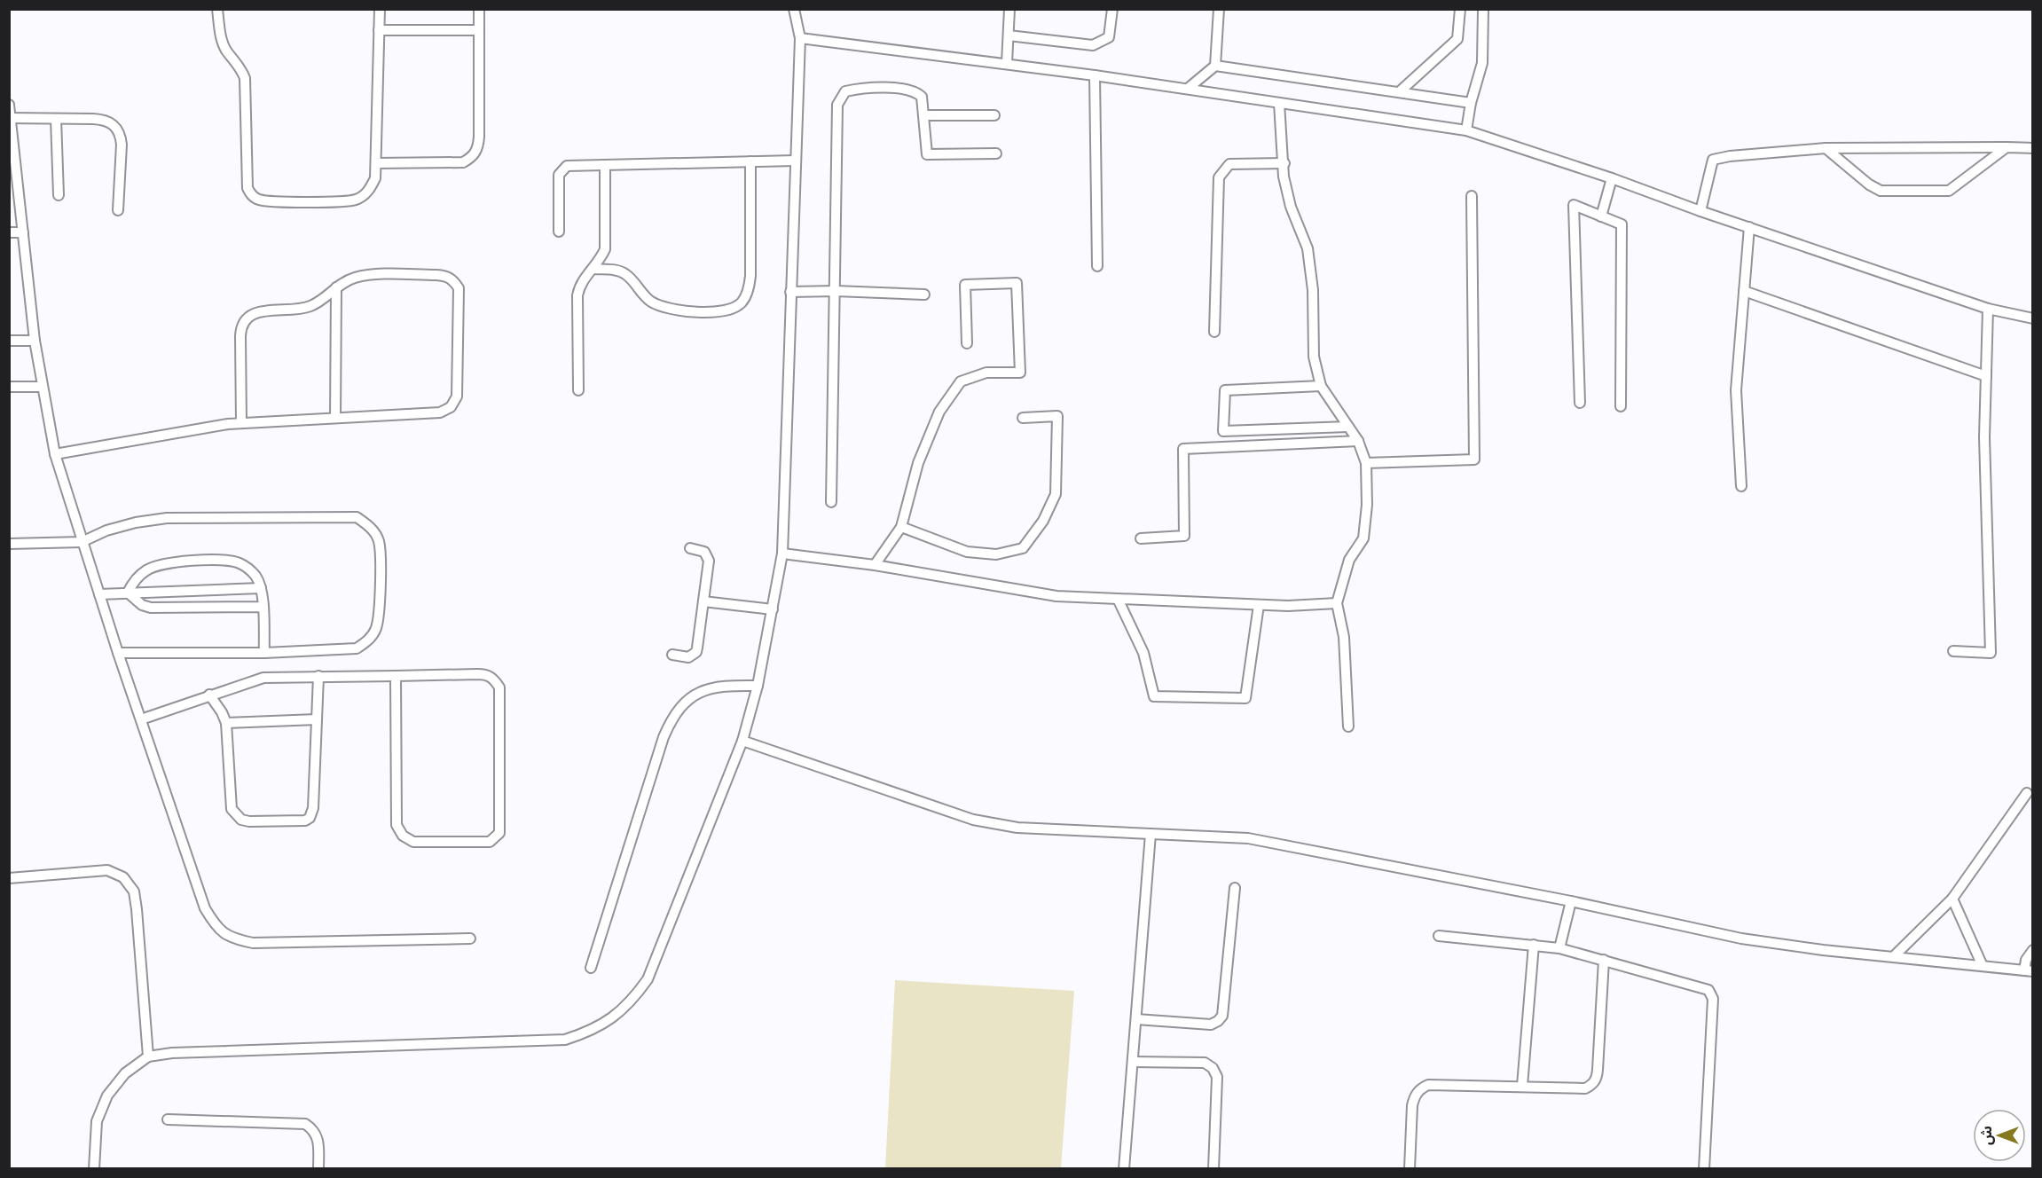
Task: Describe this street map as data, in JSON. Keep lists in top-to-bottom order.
{
  "north": "left"
}
